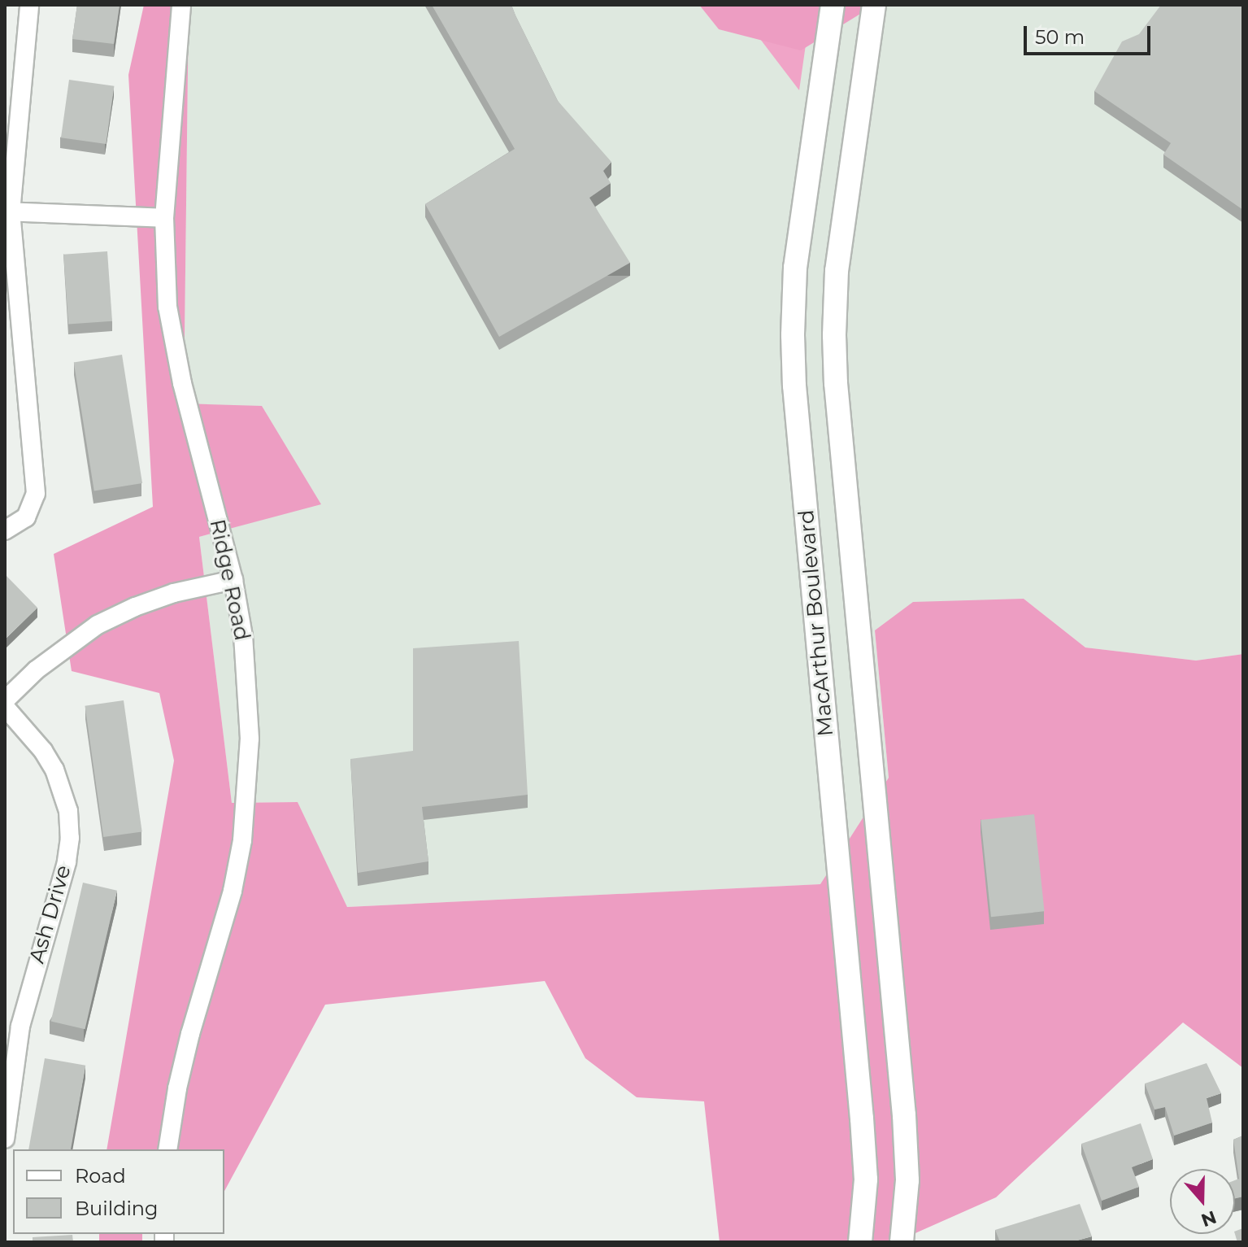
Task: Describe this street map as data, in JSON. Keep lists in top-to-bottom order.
{
  "streets": {
    "main road": ["MacArthur Boulevard"],
    "street": ["Ridge Road", "Ash Drive"]
  },
  "legend": ["Road", "Building"],
  "scale_bar": "50 m",
  "north": "bottom"
}
